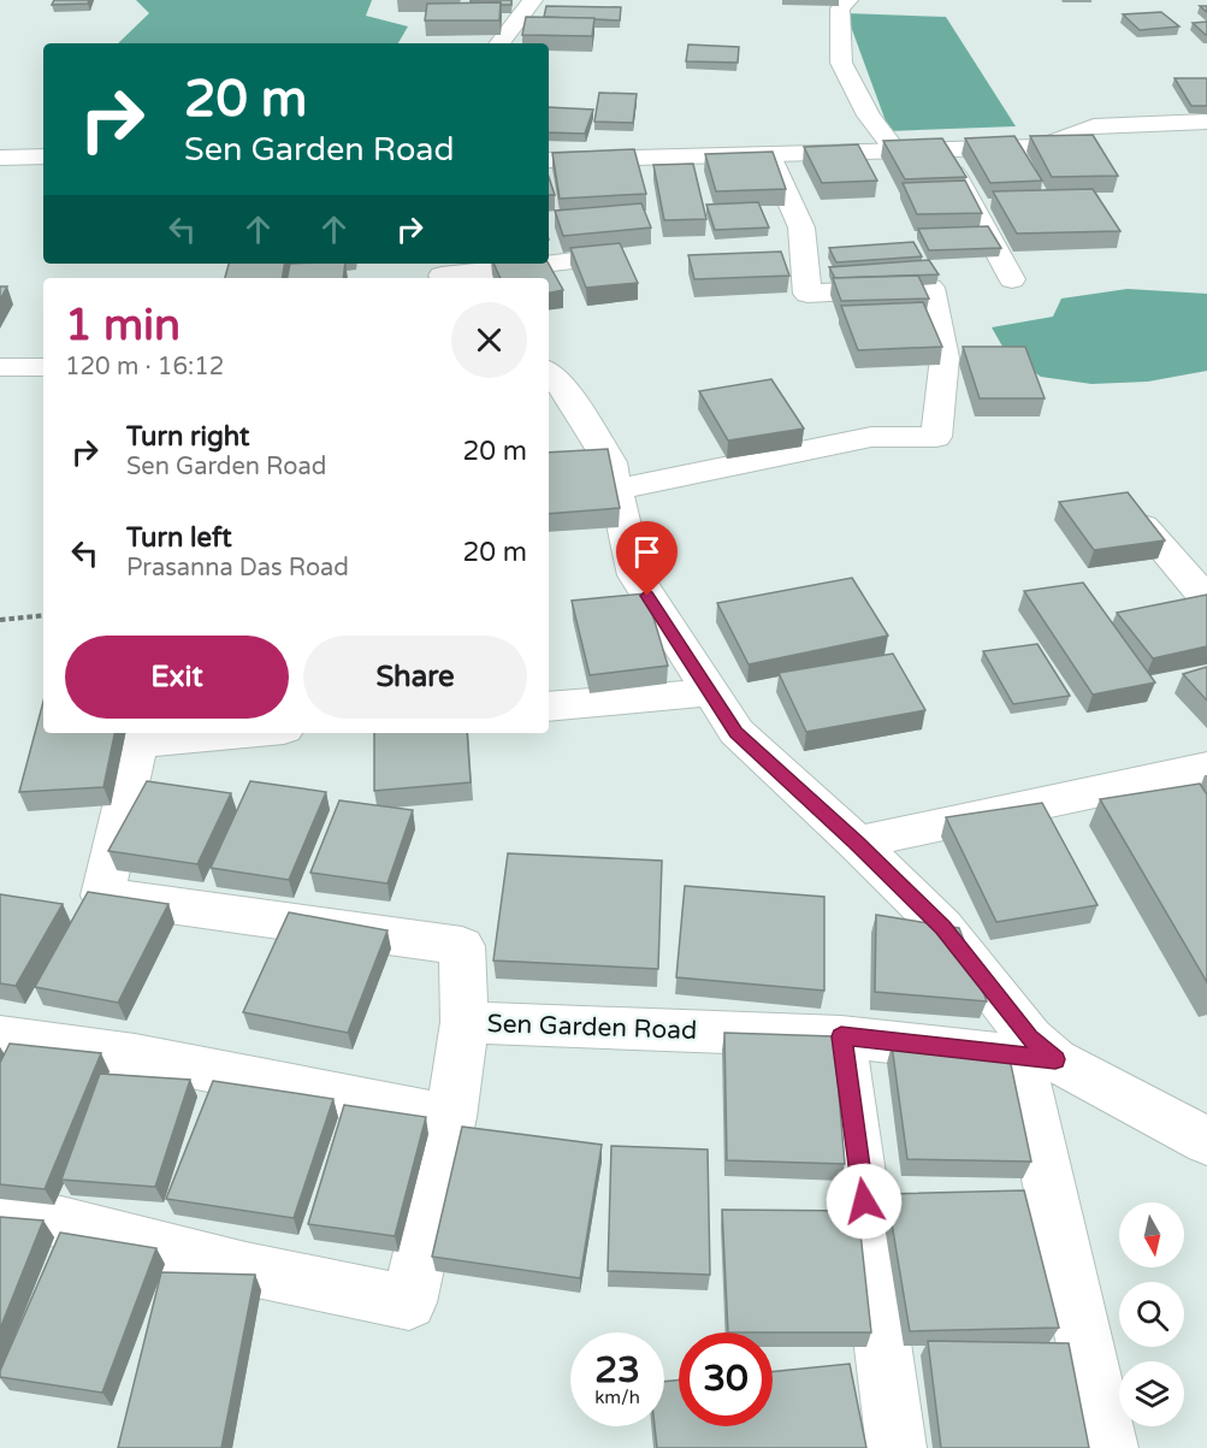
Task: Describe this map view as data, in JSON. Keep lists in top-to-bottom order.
{
  "streets": {
    "street": ["Sen Garden Road"]
  },
  "north": "bottom",
  "page": {
    "turn": ["20 m", "Sen Garden Road"],
    "heading": ["1 min", "120 m · 16:12"],
    "list": [
      {
        "name": "Turn right",
        "note": "Sen Garden Road",
        "value": "20 m"
      },
      {
        "name": "Turn left",
        "note": "Prasanna Das Road",
        "value": "20 m"
      }
    ],
    "buttons": ["Exit", "Share"],
    "speed": "23 km/h",
    "limit": "30"
  }
}
